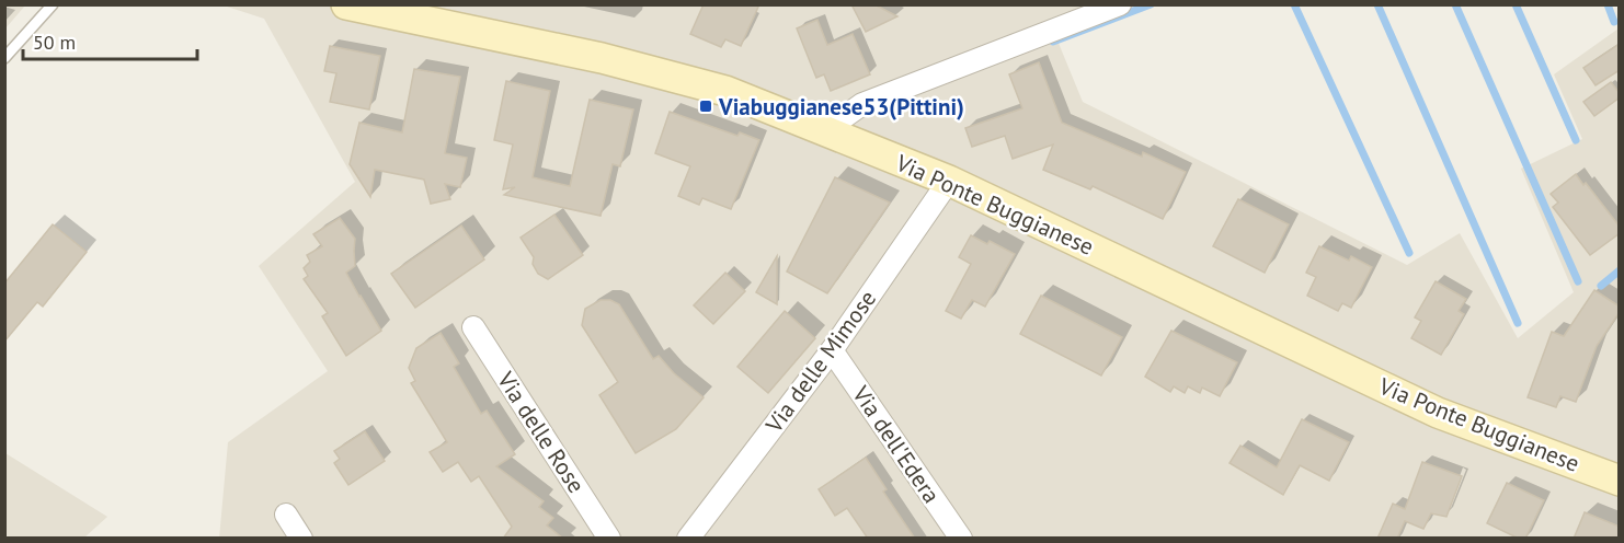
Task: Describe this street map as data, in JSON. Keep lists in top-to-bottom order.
{
  "streets": {
    "main road": ["Via Ponte Buggianese"],
    "street": ["Via delle Mimose", "Via delle Rose", "Via dell'Edera"]
  },
  "crossings": [
    ["Via Ponte Buggianese", "Via delle Mimose"],
    ["Via delle Mimose", "Via dell'Edera"]
  ],
  "places": {
    "transit": ["Viabuggianese53(Pittini)"]
  },
  "scale_bar": "50 m"
}
